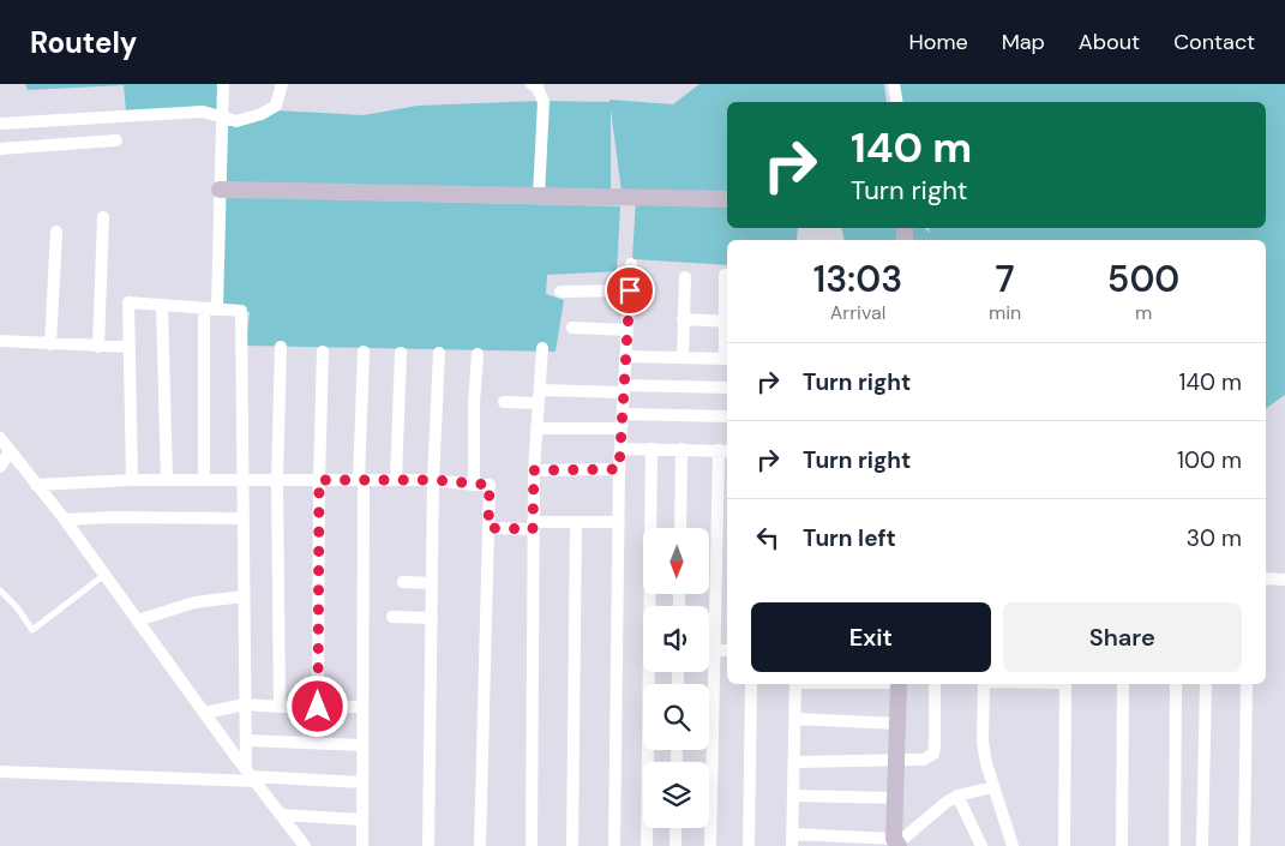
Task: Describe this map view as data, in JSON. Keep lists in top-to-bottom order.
{
  "north": "bottom",
  "page": {
    "header": "Routely",
    "nav": [
      "Home",
      "Map",
      "About",
      "Contact"
    ],
    "turn": ["140 m", "Turn right"],
    "eta": [
      "13:03",
      "Arrival",
      "7",
      "min",
      "500",
      "m"
    ],
    "list": [
      {
        "name": "Turn right",
        "value": "140 m"
      },
      {
        "name": "Turn right",
        "value": "100 m"
      },
      {
        "name": "Turn left",
        "value": "30 m"
      }
    ],
    "buttons": ["Exit", "Share"]
  }
}
